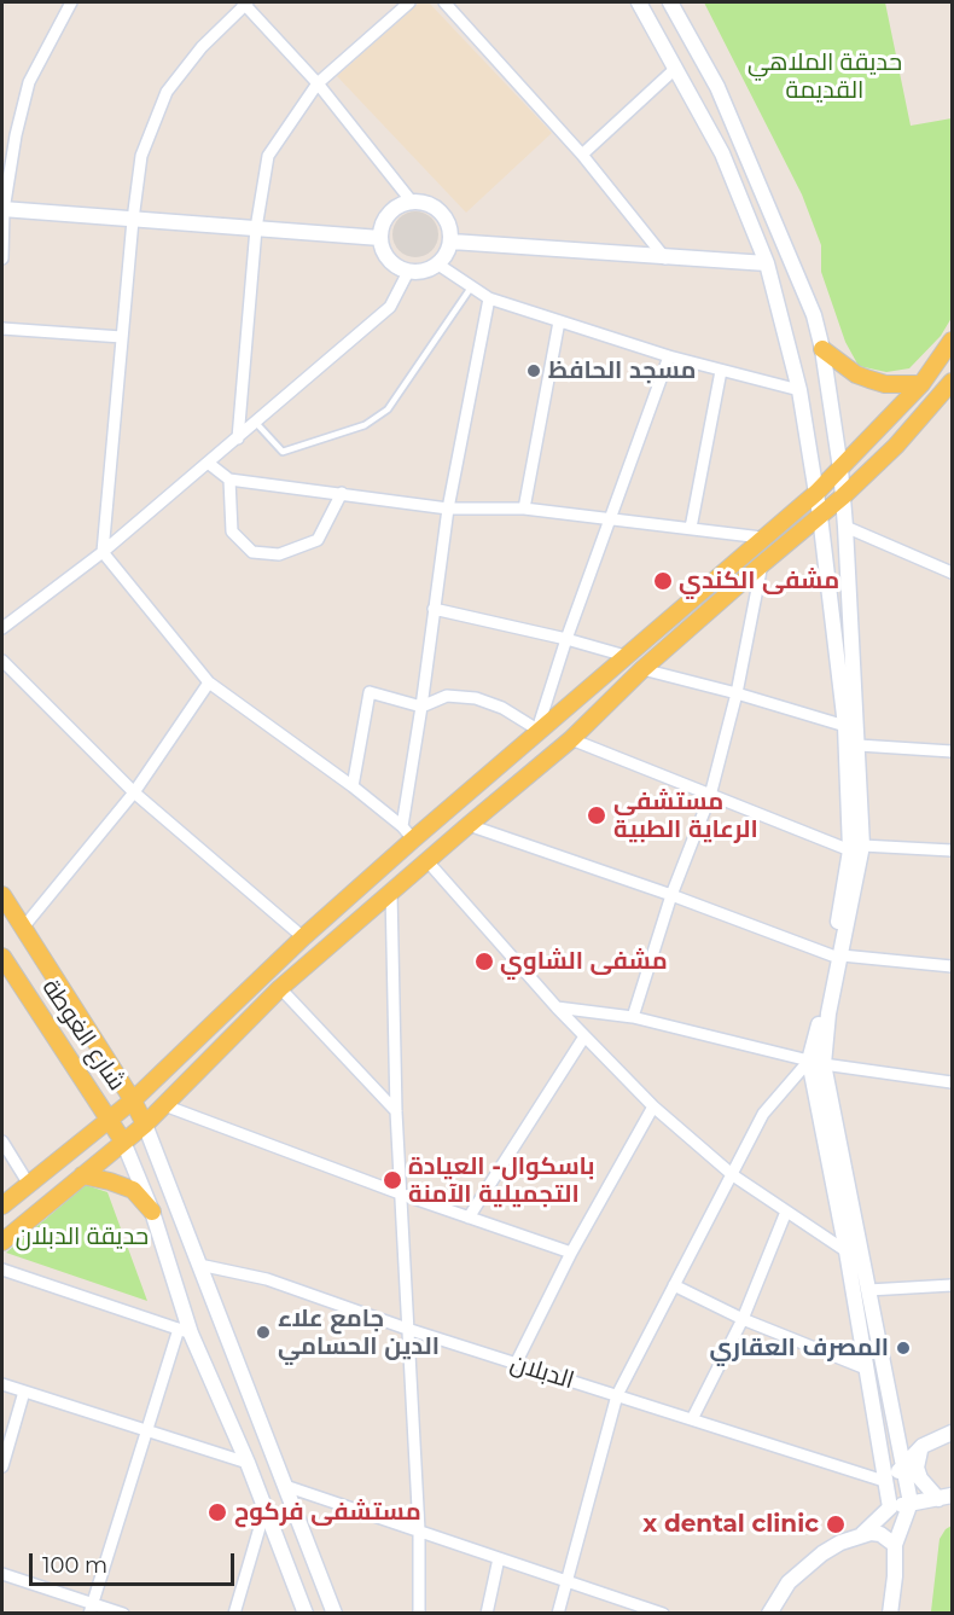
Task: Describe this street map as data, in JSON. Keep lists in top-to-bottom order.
{
  "streets": {
    "main road": ["شارع الغوطة"],
    "street": ["الدبلان"]
  },
  "parks": ["حديقة الملاهي القديمة", "حديقة الدبلان"],
  "places": [
    "مسجد الحافظ",
    "مشفى الكندي",
    "مستشفى الرعاية الطبية",
    "مشفى الشاوي",
    "باسكوال- العيادة التجميلية الآمنة",
    "جامع علاء الدين الحسامي",
    "المصرف العقاري",
    "مستشفى فركوح",
    "x dental clinic"
  ],
  "scale_bar": "100 m"
}
